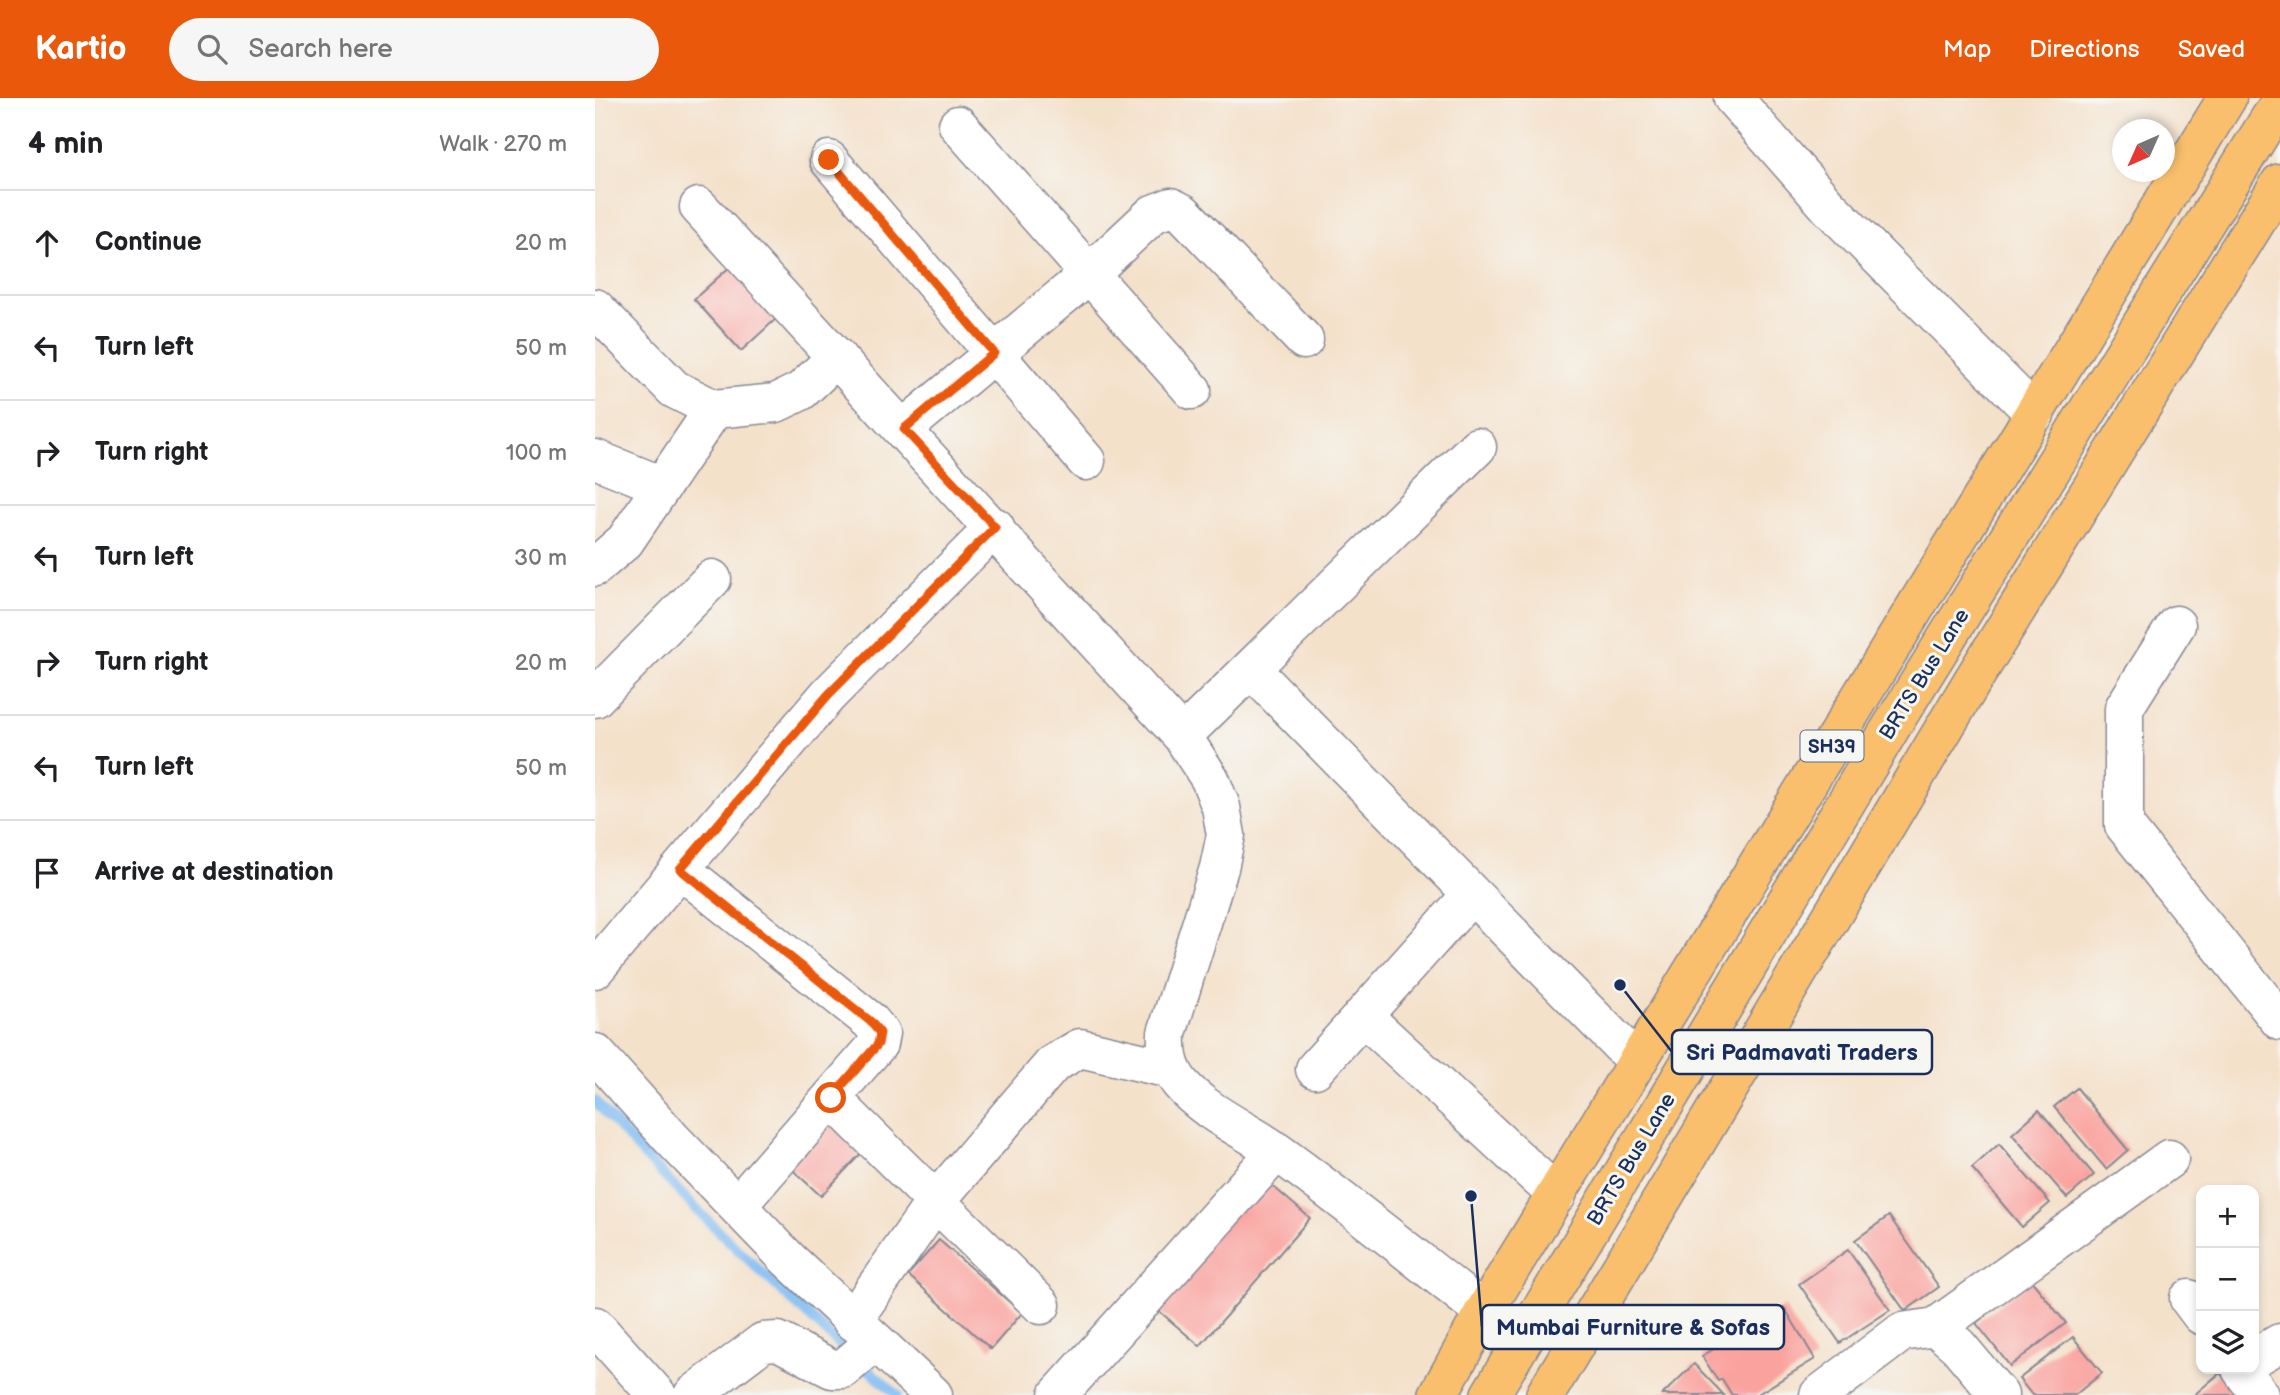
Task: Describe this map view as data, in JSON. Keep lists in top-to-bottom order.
{
  "streets": {
    "main road": ["BRTS Bus Lane", "SH39"]
  },
  "places": ["Sri Padmavati Traders", "Mumbai Furniture & Sofas"],
  "north": "bottom left",
  "page": {
    "header": "Kartio",
    "search": "Search here",
    "nav": ["Map", "Directions", "Saved"],
    "heading": ["4 min", "Walk · 270 m"],
    "list": [
      ["Continue", "20 m"],
      ["Turn left", "50 m"],
      ["Turn right", "100 m"],
      ["Turn left", "30 m"],
      ["Turn right", "20 m"],
      ["Turn left", "50 m"],
      "Arrive at destination"
    ],
    "map_buttons": ["+", "−"]
  }
}
